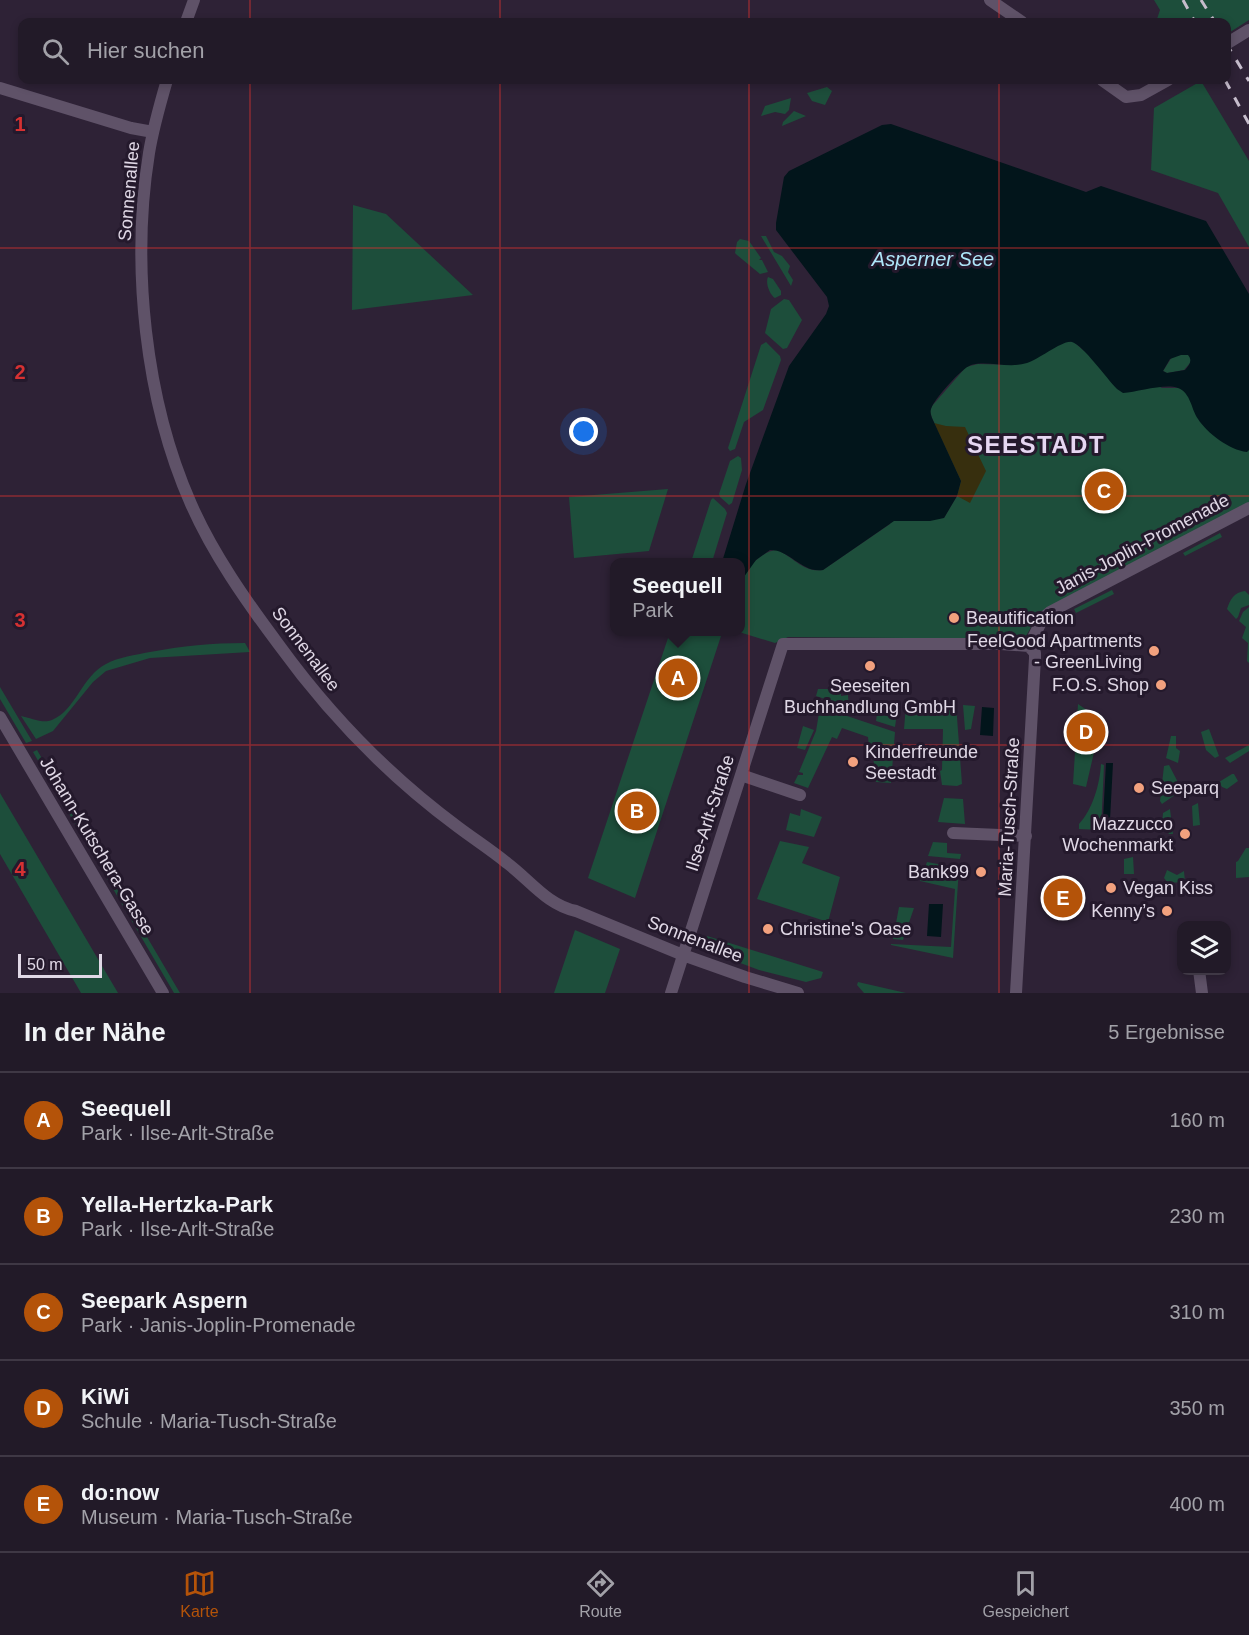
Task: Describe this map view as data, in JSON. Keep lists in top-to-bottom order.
{
  "streets": {
    "street": [
      "Sonnenallee",
      "Janis-Joplin-Promenade",
      "Ilse-Arlt-Straße",
      "Maria-Tusch-Straße",
      "Johann-Kutschera-Gasse"
    ]
  },
  "crossings": [
    ["Sonnenallee", "Ilse-Arlt-Straße"],
    ["Janis-Joplin-Promenade", "Ilse-Arlt-Straße"],
    ["Janis-Joplin-Promenade", "Maria-Tusch-Straße"],
    ["Ilse-Arlt-Straße", "Maria-Tusch-Straße"]
  ],
  "districts": ["SEESTADT"],
  "water": ["Asperner See"],
  "places": [
    "Beautification",
    "FeelGood Apartments - GreenLiving",
    "Seeseiten Buchhandlung GmbH",
    "F.O.S. Shop",
    "Kinderfreunde Seestadt",
    "Seeparq",
    "Mazzucco Wochenmarkt",
    "Bank99",
    "Vegan Kiss",
    "Kenny’s",
    "Christine's Oase"
  ],
  "scale_bar": "50 m",
  "page": {
    "search": "Hier suchen",
    "pins": [
      "C",
      "A",
      "D",
      "B",
      "E"
    ],
    "popup": ["Seequell", "Park"],
    "scale": "50 m",
    "heading": ["In der Nähe", "5 Ergebnisse"],
    "list": [
      {
        "mark": "A",
        "name": "Seequell",
        "note": "Park · Ilse-Arlt-Straße",
        "value": "160 m"
      },
      {
        "mark": "B",
        "name": "Yella-Hertzka-Park",
        "note": "Park · Ilse-Arlt-Straße",
        "value": "230 m"
      },
      {
        "mark": "C",
        "name": "Seepark Aspern",
        "note": "Park · Janis-Joplin-Promenade",
        "value": "310 m"
      },
      {
        "mark": "D",
        "name": "KiWi",
        "note": "Schule · Maria-Tusch-Straße",
        "value": "350 m"
      },
      {
        "mark": "E",
        "name": "do:now",
        "note": "Museum · Maria-Tusch-Straße",
        "value": "400 m"
      }
    ],
    "nav": ["Karte", "Route", "Gespeichert"]
  },
  "grid": {
    "rows": [
      "1",
      "2",
      "3",
      "4"
    ]
  }
}
